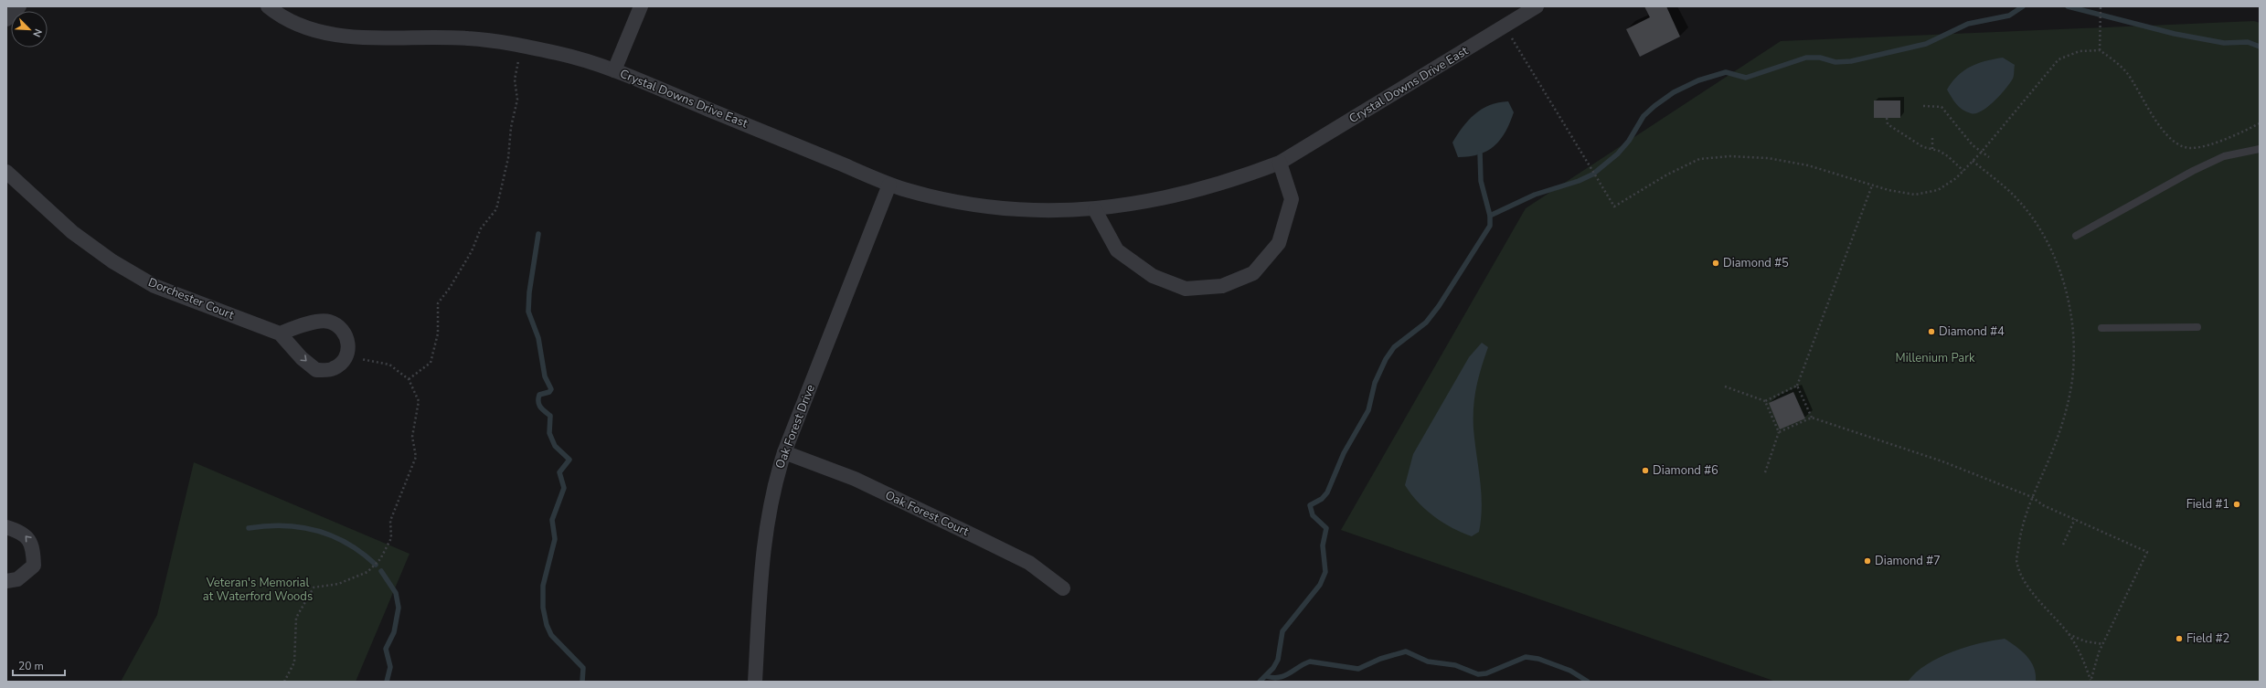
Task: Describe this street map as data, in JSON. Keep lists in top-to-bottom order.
{
  "streets": {
    "street": [
      "Crystal Downs Drive East",
      "Dorchester Court",
      "Oak Forest Drive",
      "Oak Forest Court"
    ]
  },
  "crossings": [
    ["Crystal Downs Drive East", "Oak Forest Drive"],
    ["Oak Forest Drive", "Oak Forest Court"]
  ],
  "parks": ["Millenium Park", "Veteran's Memorial at Waterford Woods"],
  "places": [
    "Diamond #5",
    "Diamond #4",
    "Diamond #6",
    "Field #1",
    "Diamond #7",
    "Field #2"
  ],
  "scale_bar": "20 m",
  "north": "bottom right"
}
